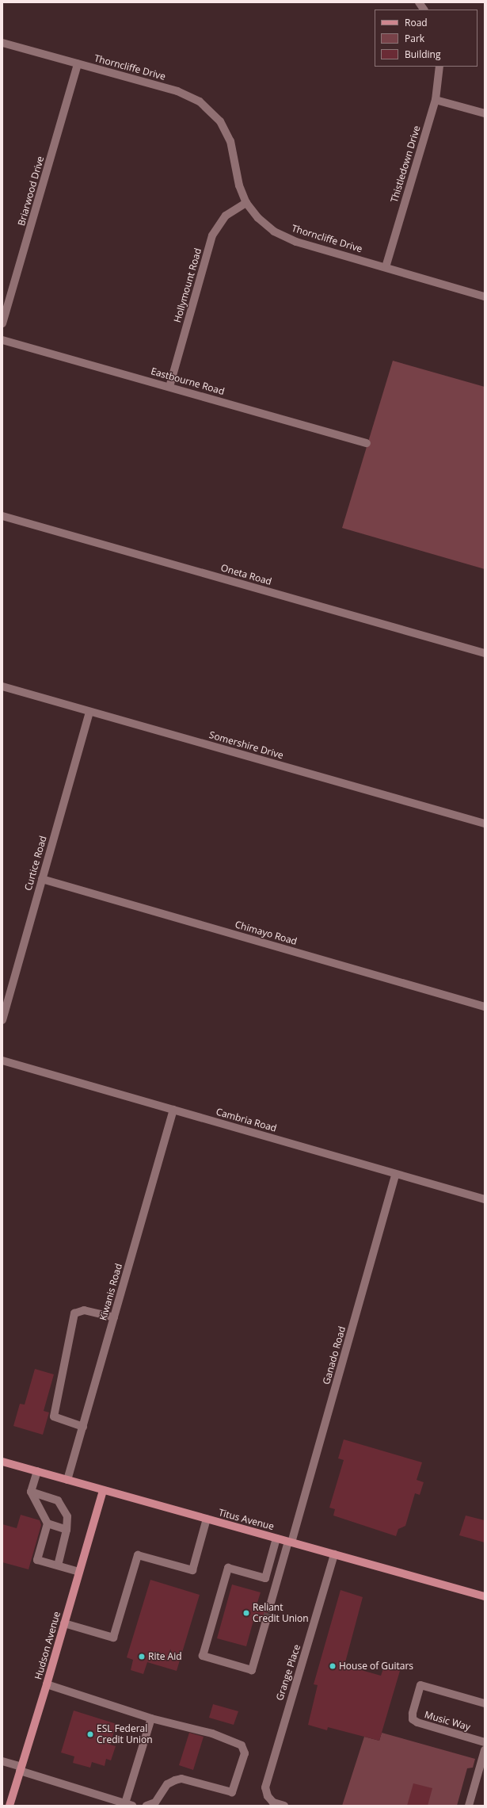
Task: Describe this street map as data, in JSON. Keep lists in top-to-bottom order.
{
  "streets": {
    "main road": ["Titus Avenue", "Hudson Avenue"],
    "street": [
      "Thorncliffe Drive",
      "Thistledown Drive",
      "Briarwood Drive",
      "Hollymount Road",
      "Eastbourne Road",
      "Oneta Road",
      "Somershire Drive",
      "Curtice Road",
      "Chimayo Road",
      "Cambria Road",
      "Kiwanis Road",
      "Ganado Road",
      "Grange Place",
      "Music Way"
    ]
  },
  "crossings": [
    ["Thorncliffe Drive", "Thistledown Drive"],
    ["Thorncliffe Drive", "Briarwood Drive"],
    ["Thorncliffe Drive", "Hollymount Road"],
    ["Hollymount Road", "Eastbourne Road"],
    ["Somershire Drive", "Curtice Road"],
    ["Curtice Road", "Chimayo Road"],
    ["Cambria Road", "Kiwanis Road"],
    ["Cambria Road", "Ganado Road"],
    ["Kiwanis Road", "Titus Avenue"],
    ["Ganado Road", "Titus Avenue"],
    ["Titus Avenue", "Hudson Avenue"],
    ["Titus Avenue", "Grange Place"]
  ],
  "places": [
    "Reliant Credit Union",
    "Rite Aid",
    "House of Guitars",
    "ESL Federal Credit Union"
  ],
  "legend": ["Road", "Park", "Building"]
}
